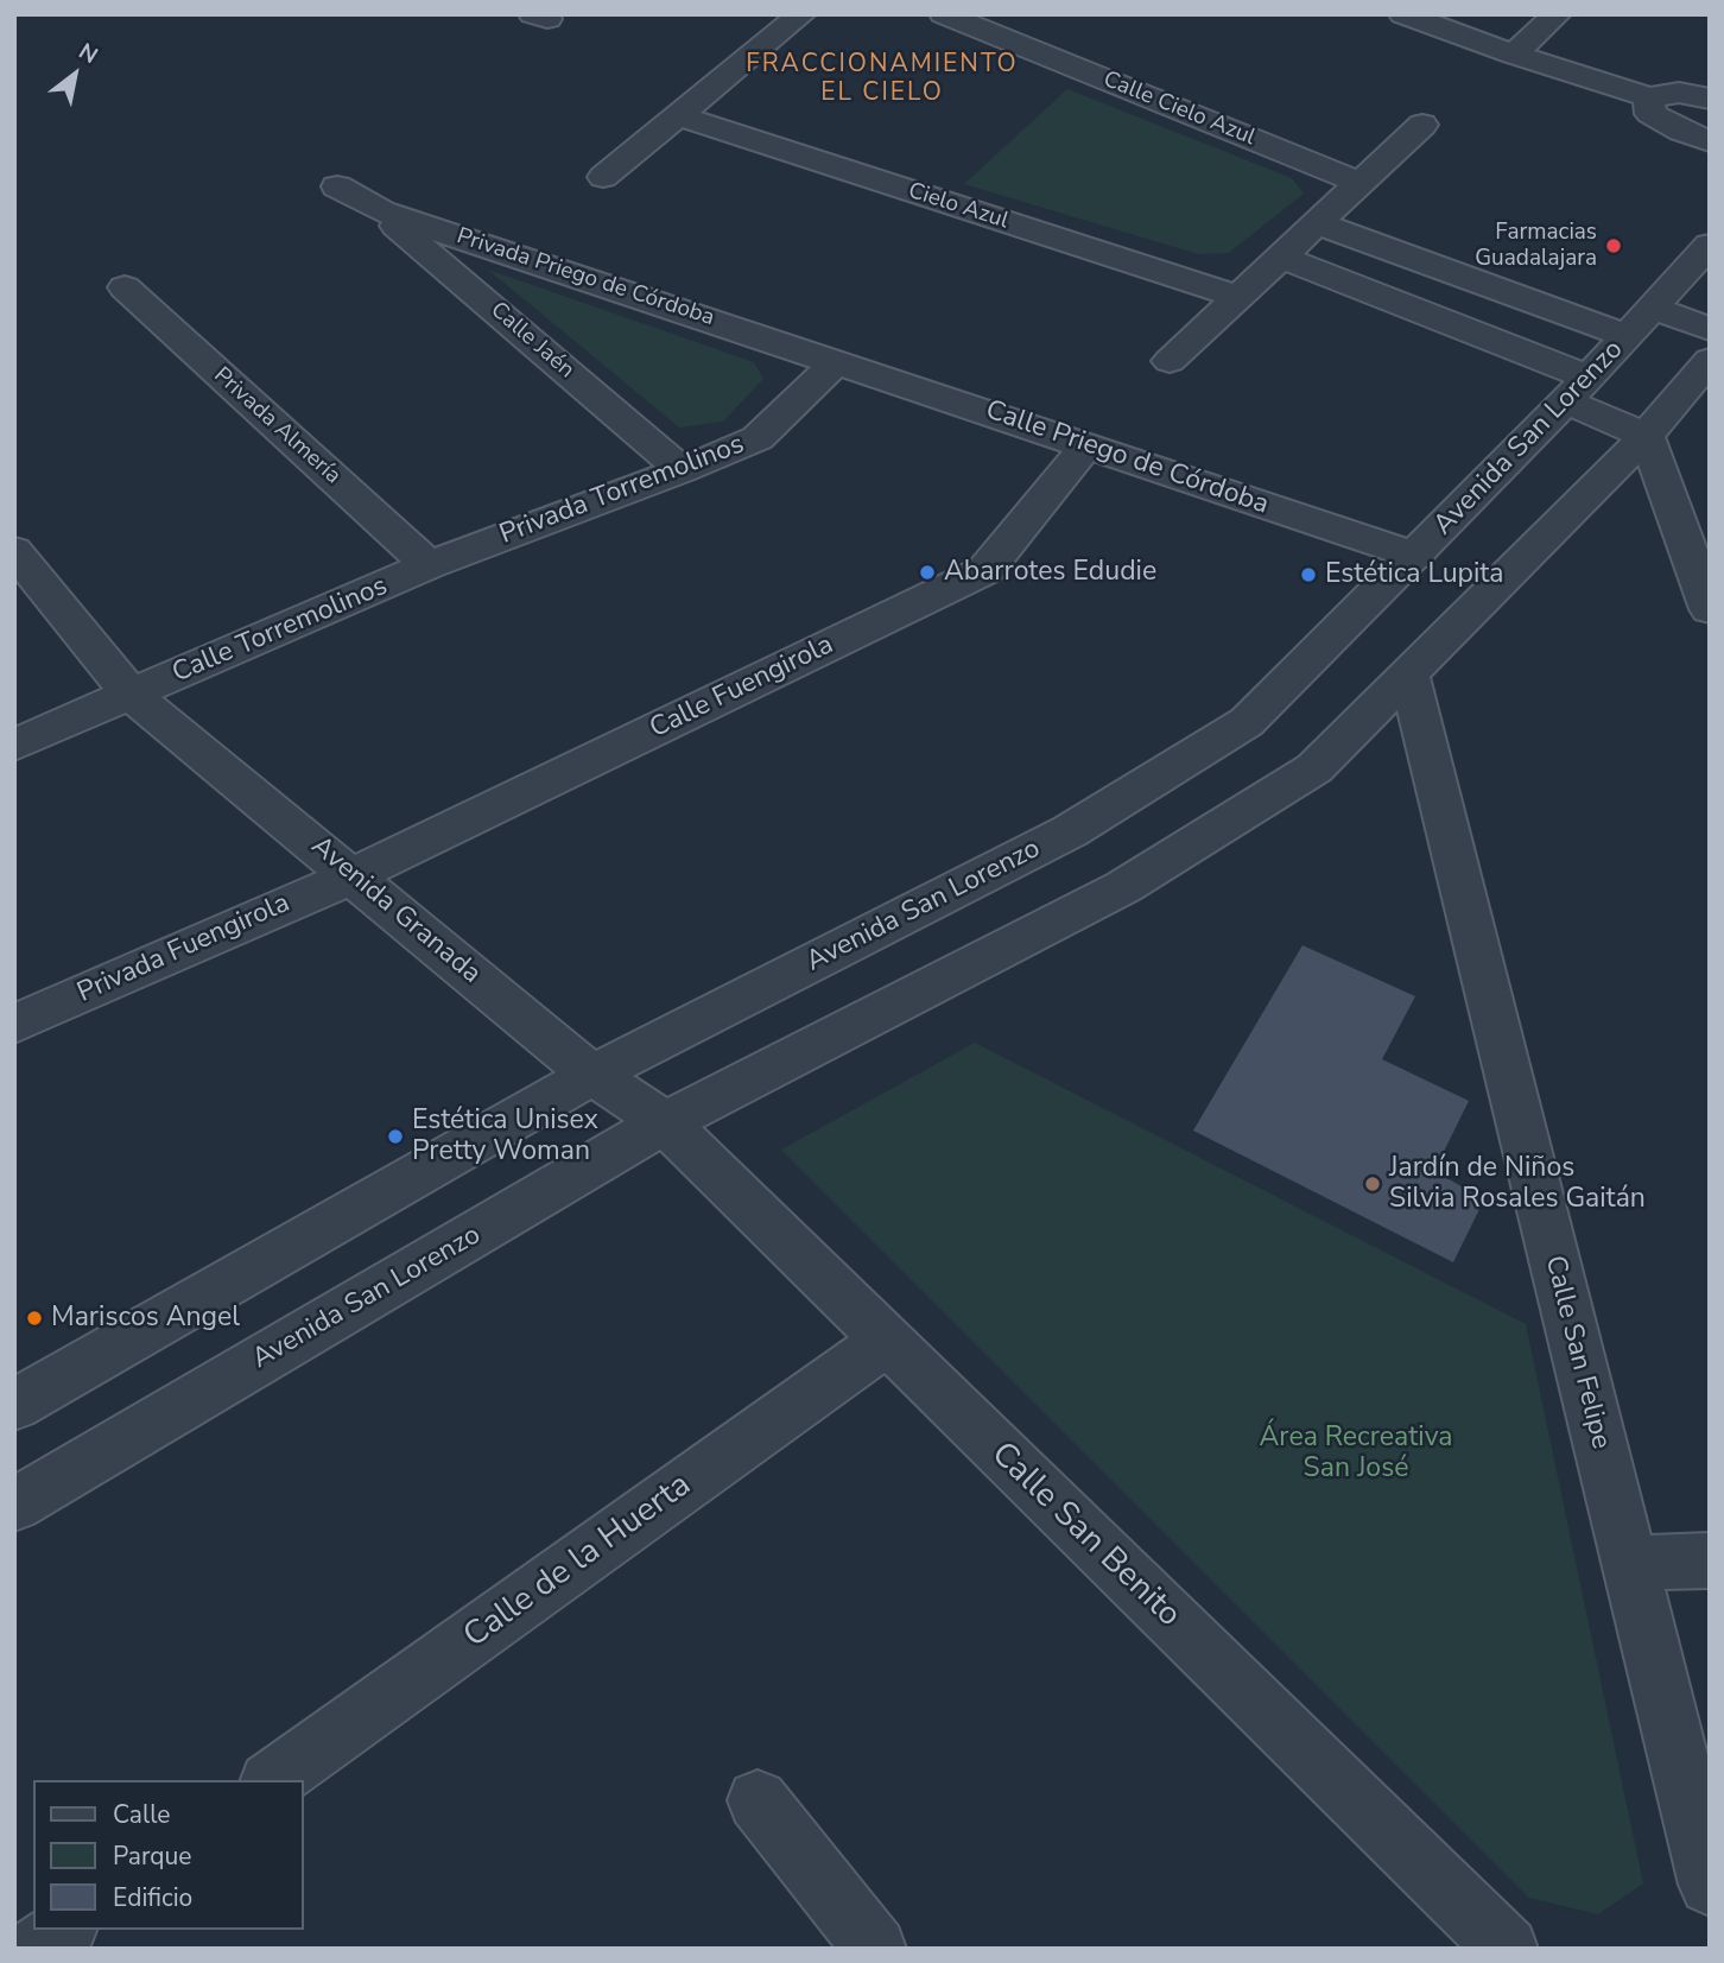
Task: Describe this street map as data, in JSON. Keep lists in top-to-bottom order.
{
  "streets": {
    "street": [
      "Calle Cielo Azul",
      "Cielo Azul",
      "Privada Priego de Córdoba",
      "Calle Jaén",
      "Privada Almería",
      "Avenida San Lorenzo",
      "Calle Priego de Córdoba",
      "Privada Torremolinos",
      "Calle Torremolinos",
      "Calle Fuengirola",
      "Avenida Granada",
      "Privada Fuengirola",
      "Calle San Felipe",
      "Calle San Benito",
      "Calle de la Huerta"
    ]
  },
  "crossings": [
    ["Privada Priego de Córdoba", "Calle Jaén"],
    ["Privada Priego de Córdoba", "Calle Priego de Córdoba"],
    ["Privada Priego de Córdoba", "Privada Torremolinos"],
    ["Calle Jaén", "Privada Torremolinos"],
    ["Privada Almería", "Privada Torremolinos"],
    ["Privada Almería", "Calle Torremolinos"],
    ["Avenida San Lorenzo", "Calle Priego de Córdoba"],
    ["Avenida San Lorenzo", "Avenida Granada"],
    ["Avenida San Lorenzo", "Calle San Felipe"],
    ["Avenida San Lorenzo", "Calle San Benito"],
    ["Calle Priego de Córdoba", "Privada Torremolinos"],
    ["Calle Priego de Córdoba", "Calle Fuengirola"],
    ["Privada Torremolinos", "Calle Torremolinos"],
    ["Calle Torremolinos", "Avenida Granada"],
    ["Calle Fuengirola", "Avenida Granada"],
    ["Calle Fuengirola", "Privada Fuengirola"],
    ["Avenida Granada", "Privada Fuengirola"],
    ["Avenida Granada", "Calle San Benito"],
    ["Calle San Benito", "Calle de la Huerta"]
  ],
  "districts": ["FRACCIONAMIENTO EL CIELO"],
  "parks": ["Área Recreativa San José"],
  "places": [
    "Farmacias Guadalajara",
    "Abarrotes Edudie",
    "Estética Lupita",
    "Estética Unisex Pretty Woman",
    "Jardín de Niños Silvia Rosales Gaitán",
    "Mariscos Angel"
  ],
  "legend": ["Calle", "Parque", "Edificio"],
  "north": "top right"
}
